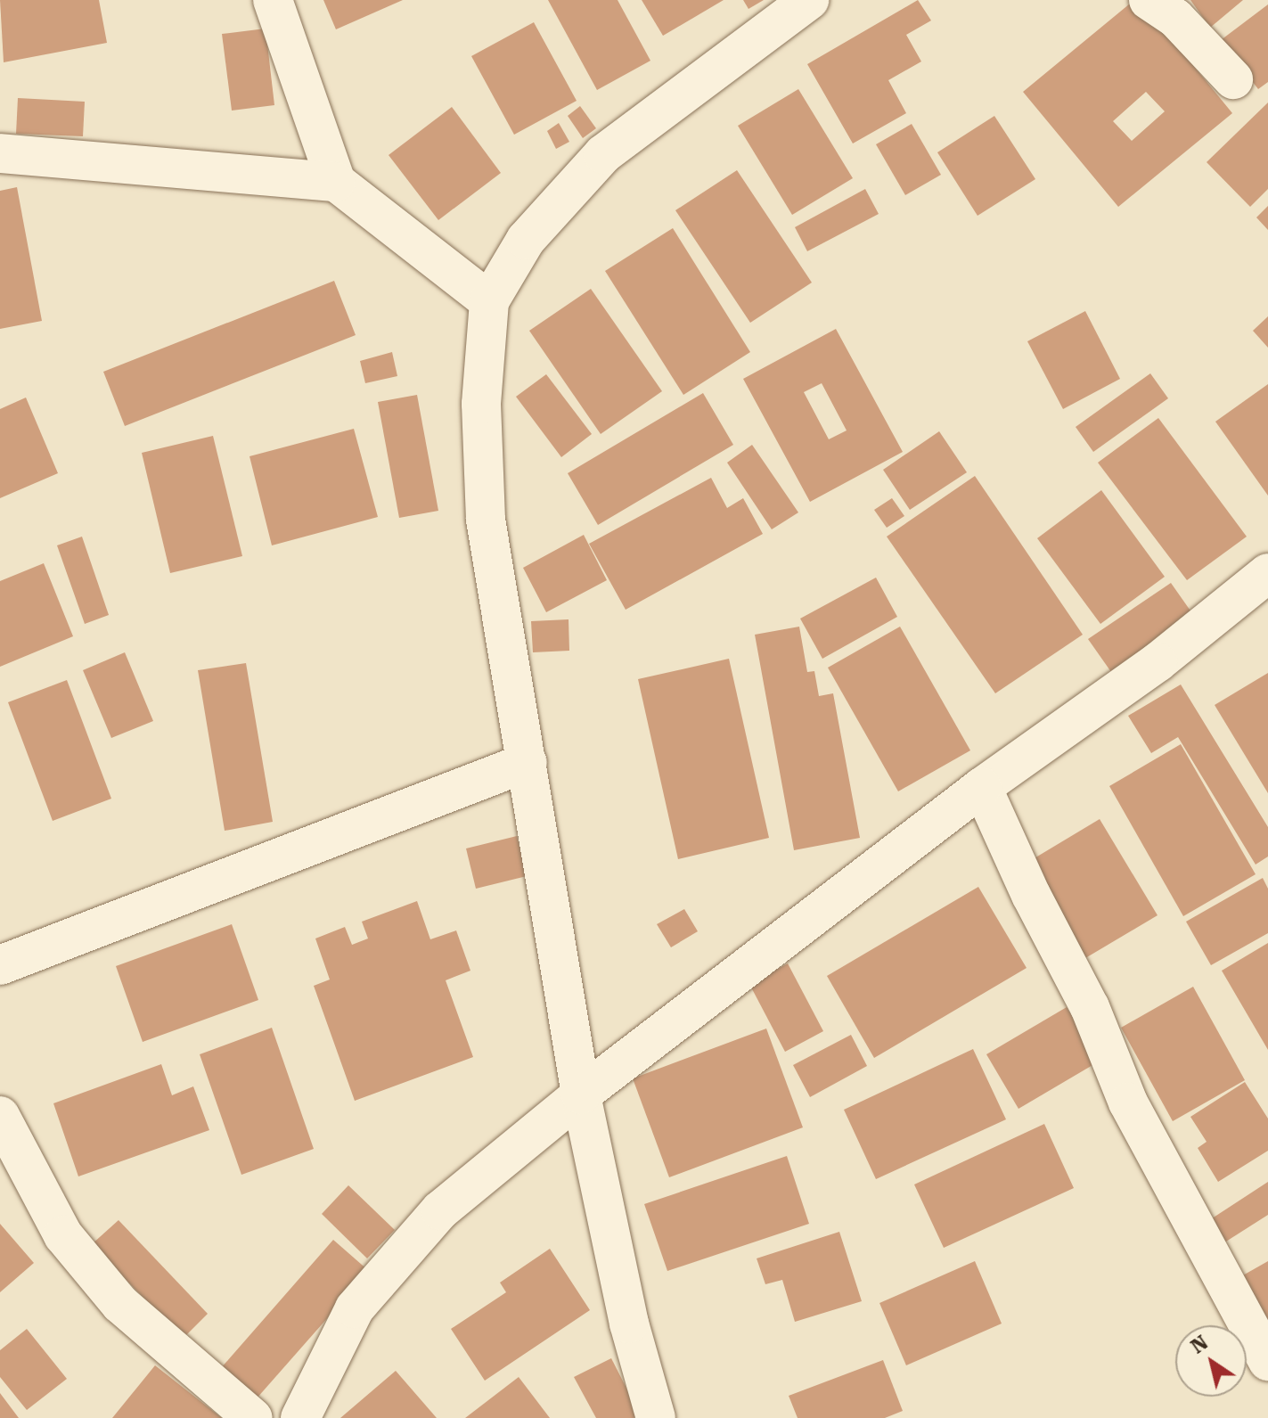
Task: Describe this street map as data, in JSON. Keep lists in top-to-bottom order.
{
  "north": "top left"
}
